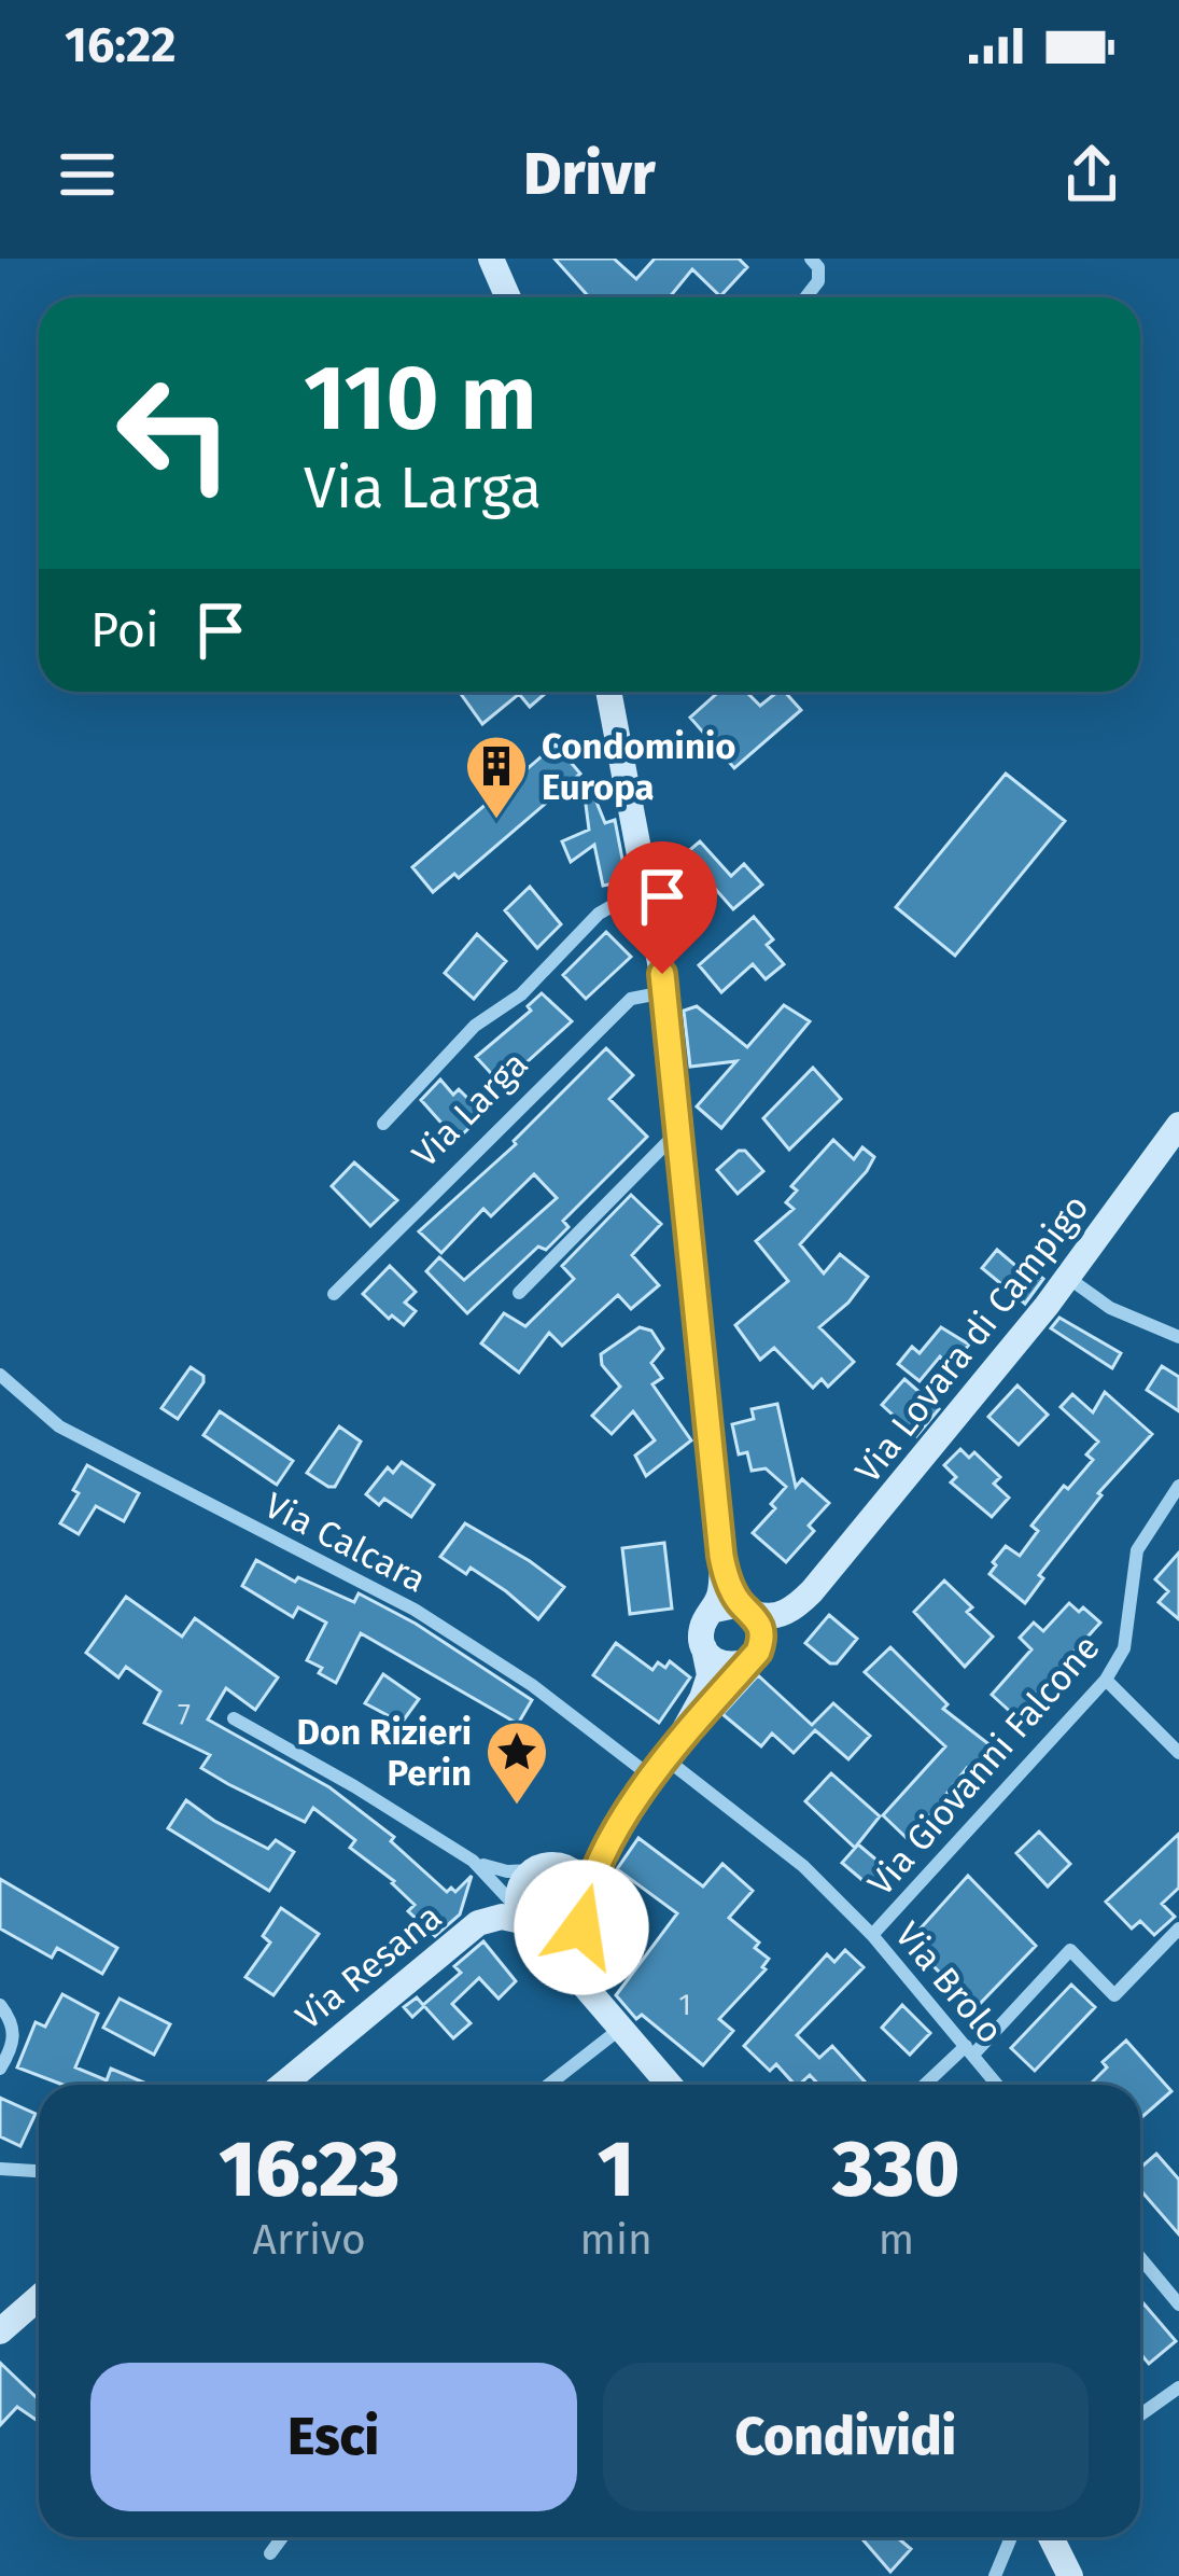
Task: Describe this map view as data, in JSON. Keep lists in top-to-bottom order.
{
  "streets": {
    "street": [
      "Via Larga",
      "Via Lovara di Campigo",
      "Via Calcara",
      "Via Giovanni Falcone",
      "Via Resana",
      "Via Brolo"
    ]
  },
  "crossings": [
    ["Via Lovara di Campigo", "Via Calcara"],
    ["Via Lovara di Campigo", "Via Resana"],
    ["Via Lovara di Campigo", "Via Brolo"],
    ["Via Calcara", "Via Brolo"],
    ["Via Giovanni Falcone", "Via Brolo"]
  ],
  "places": {
    "building": ["Condominio Europa"],
    "place": ["Don Rizieri Perin"]
  },
  "house_numbers": ["7", "1"],
  "page": {
    "status": "16:22",
    "header": "Drivr",
    "turn": ["110 m", "Via Larga"],
    "then": "Poi",
    "eta": [
      "16:23",
      "Arrivo",
      "1",
      "min",
      "330",
      "m"
    ],
    "buttons": ["Esci", "Condividi"]
  }
}
